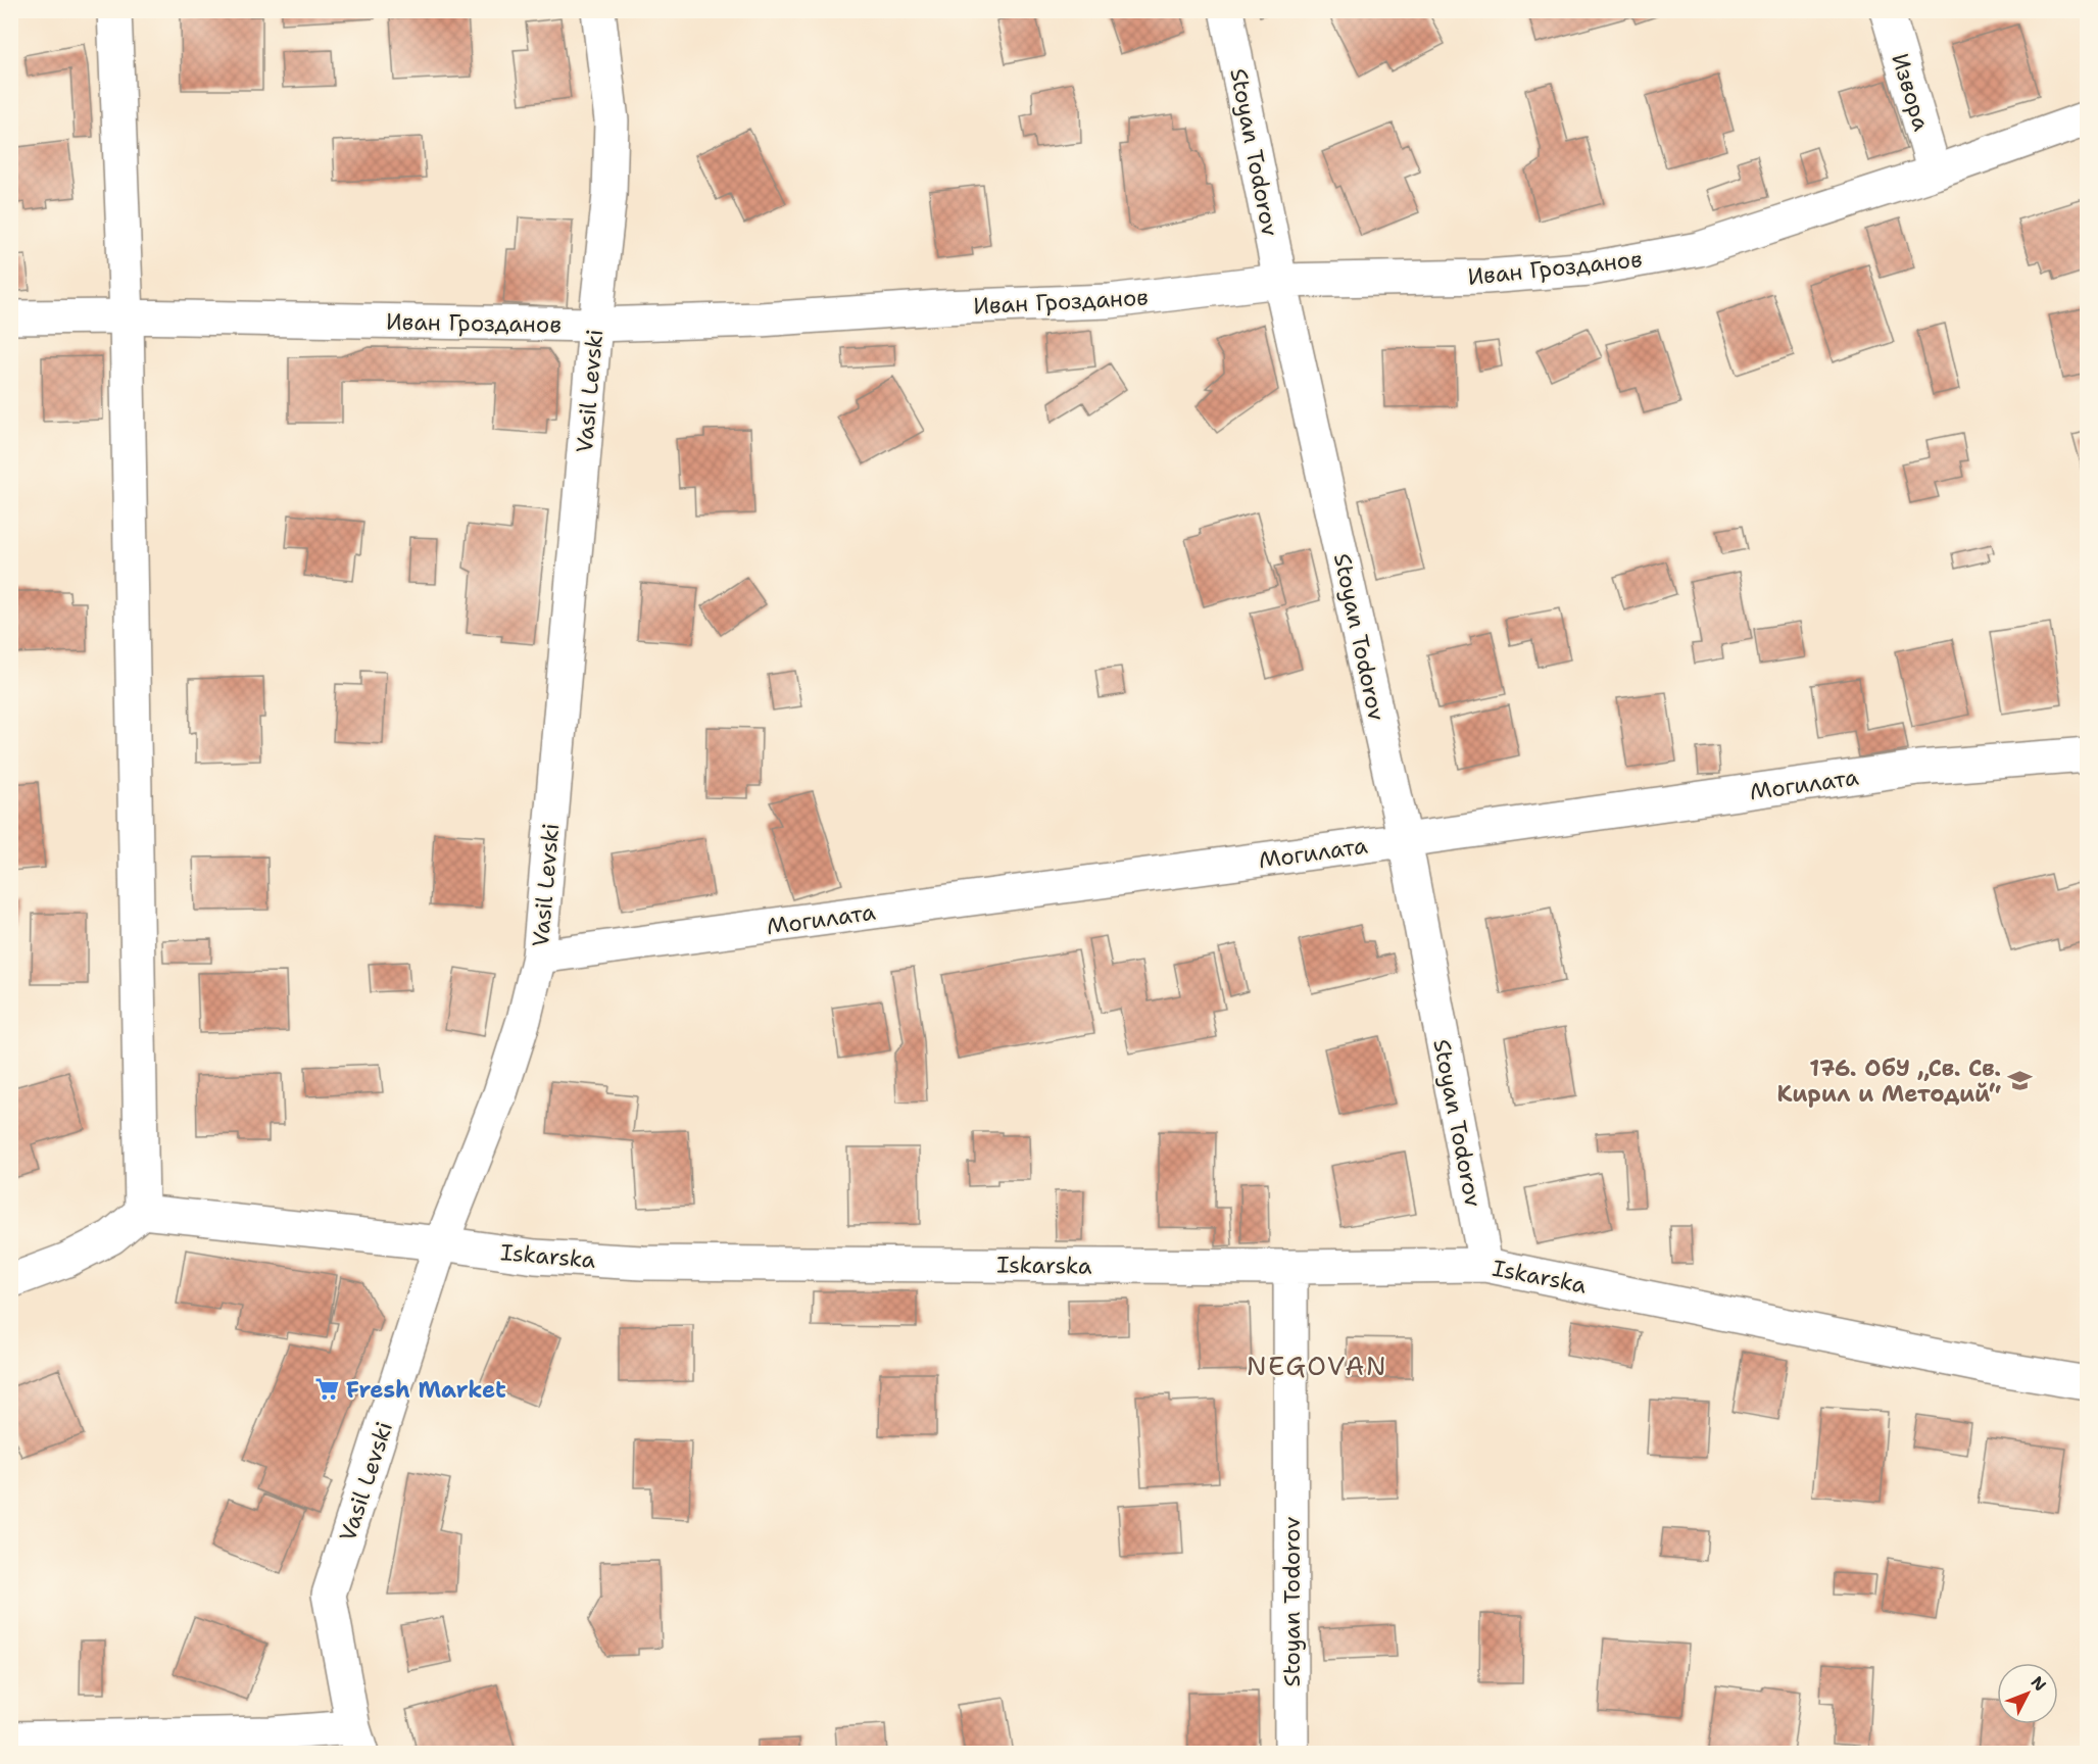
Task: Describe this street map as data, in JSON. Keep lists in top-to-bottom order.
{
  "streets": {
    "street": [
      "Извора",
      "Stoyan Todorov",
      "Иван Грозданов",
      "Vasil Levski",
      "Могилата",
      "Iskarska"
    ]
  },
  "crossings": [
    ["Извора", "Иван Грозданов"],
    ["Stoyan Todorov", "Иван Грозданов"],
    ["Stoyan Todorov", "Могилата"],
    ["Stoyan Todorov", "Iskarska"],
    ["Иван Грозданов", "Vasil Levski"],
    ["Vasil Levski", "Могилата"],
    ["Vasil Levski", "Iskarska"]
  ],
  "districts": ["NEGOVAN"],
  "places": {
    "school or university": ["176. ОбУ „Св. Св. Кирил и Методий“"],
    "supermarket": ["Fresh Market"]
  },
  "north": "top right"
}
